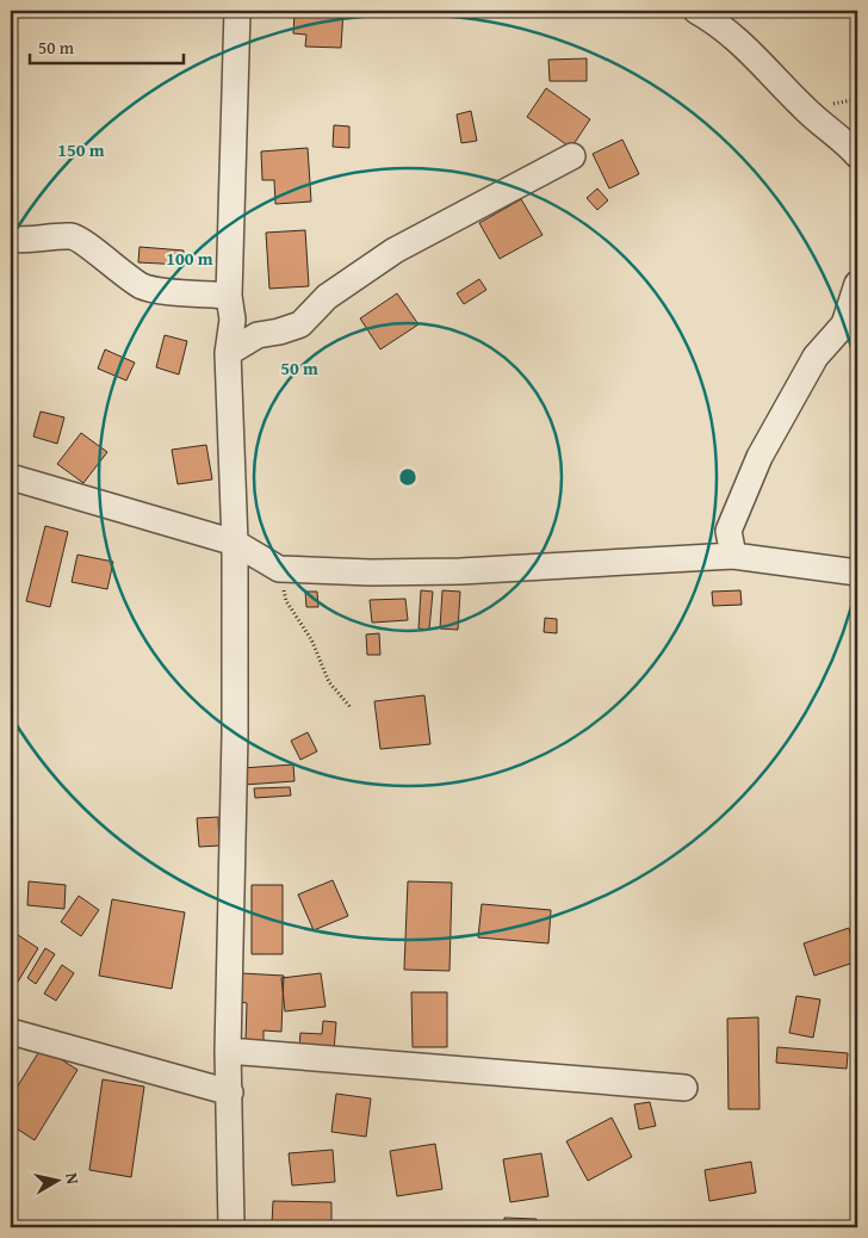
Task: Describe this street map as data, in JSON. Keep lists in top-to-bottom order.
{
  "scale_bar": "50 m",
  "north": "right",
  "rings": ["150 m", "100 m", "50 m"]
}
